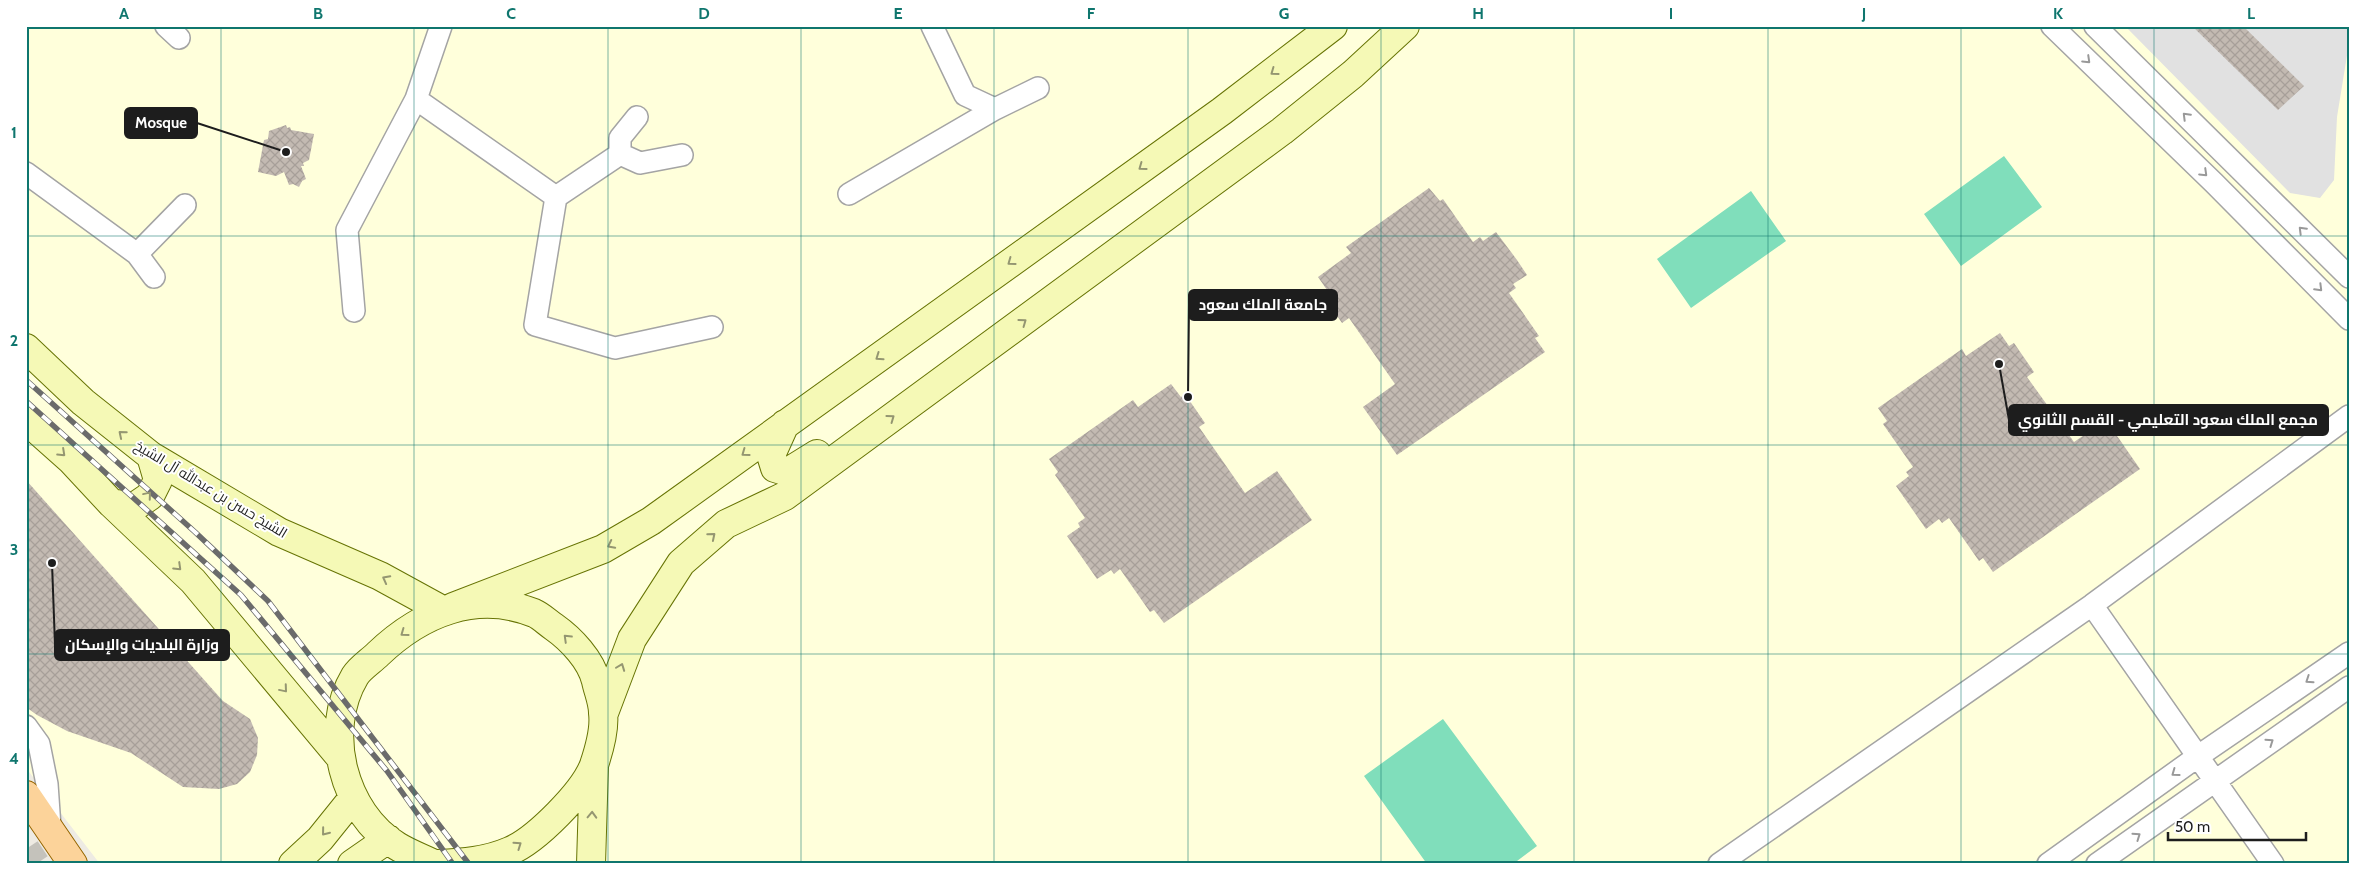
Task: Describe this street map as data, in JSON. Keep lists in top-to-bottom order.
{
  "streets": {
    "street": ["الشيخ حسن بن عبدالله آل الشيخ"]
  },
  "places": [
    "Mosque",
    "مجمع الملك سعود التعليمي - القسم الثانوي",
    "جامعة الملك سعود",
    "وزارة البلديات والإسكان"
  ],
  "scale_bar": "50 m",
  "grid": {
    "columns": [
      "A",
      "B",
      "C",
      "D",
      "E",
      "F",
      "G",
      "H",
      "I",
      "J",
      "K",
      "L"
    ],
    "rows": [
      "1",
      "2",
      "3",
      "4"
    ]
  }
}
